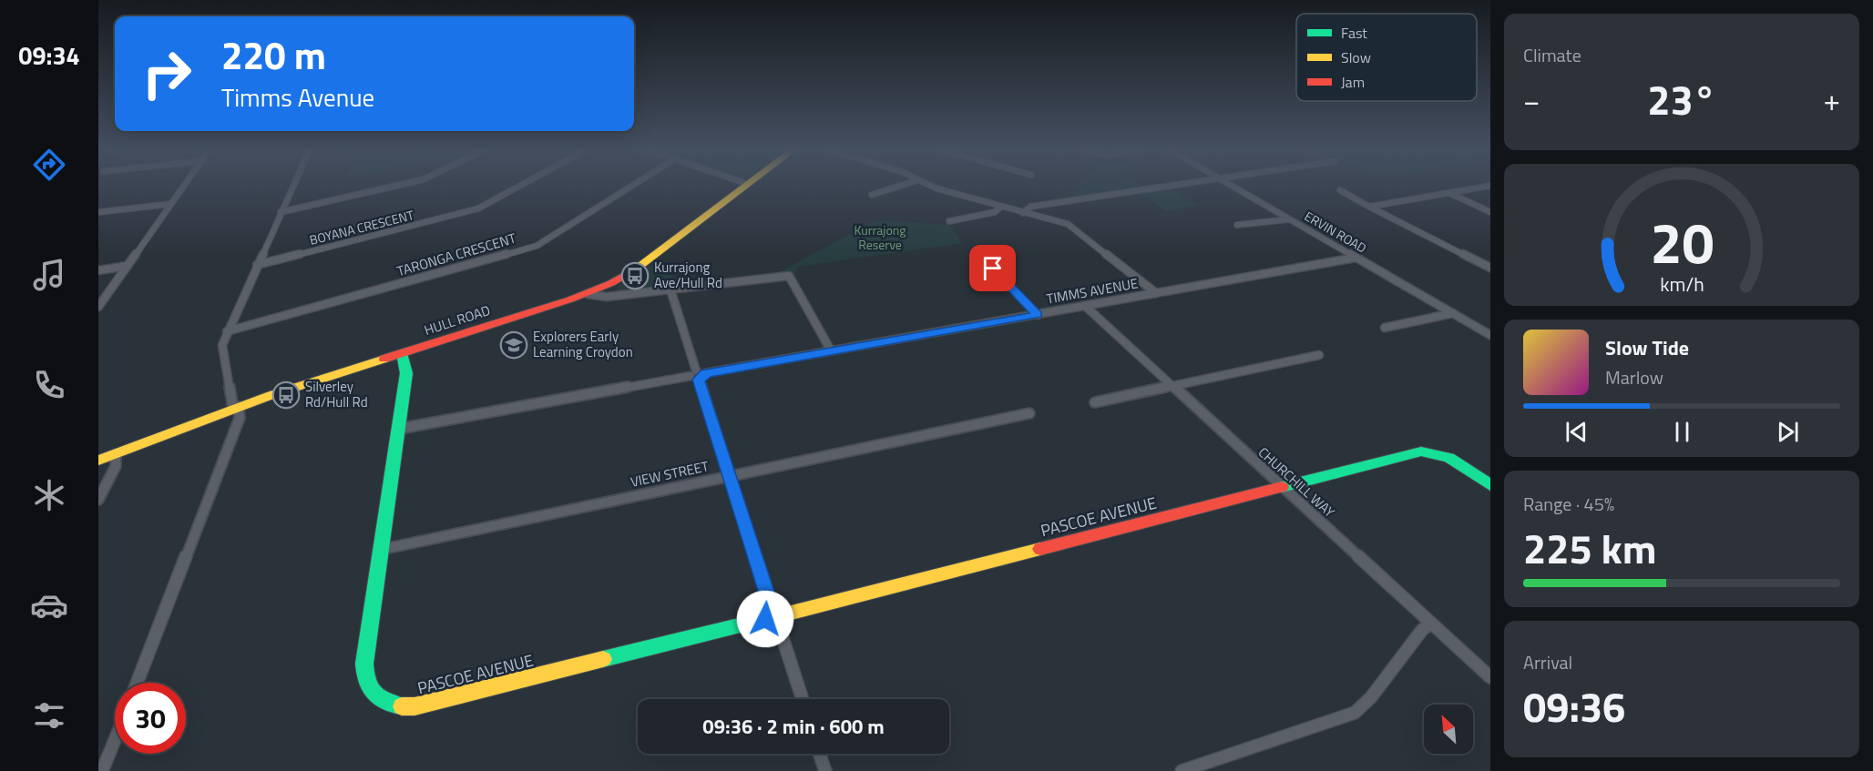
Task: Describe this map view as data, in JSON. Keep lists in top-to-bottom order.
{
  "streets": {
    "street": [
      "BOYANA CRESCENT",
      "ERVIN ROAD",
      "TARONGA CRESCENT",
      "TIMMS AVENUE",
      "HULL ROAD",
      "VIEW STREET",
      "CHURCHILL WAY",
      "PASCOE AVENUE"
    ]
  },
  "crossings": [
    ["ERVIN ROAD", "TIMMS AVENUE"],
    ["TIMMS AVENUE", "CHURCHILL WAY"],
    ["TIMMS AVENUE", "PASCOE AVENUE"],
    ["HULL ROAD", "PASCOE AVENUE"],
    ["VIEW STREET", "PASCOE AVENUE"],
    ["CHURCHILL WAY", "PASCOE AVENUE"]
  ],
  "parks": ["Kurrajong Reserve"],
  "places": {
    "bus stop": ["Kurrajong Ave/Hull Rd", "Silverley Rd/Hull Rd"],
    "school or university": ["Explorers Early Learning Croydon"]
  },
  "legend": ["Fast", "Slow", "Jam"],
  "north": "top left",
  "page": {
    "tabs": "09:34",
    "tile": [
      "Climate",
      ["Range · 45%", "225 km"],
      ["Arrival", "09:36"]
    ],
    "turn": ["220 m", "Timms Avenue"],
    "heat": ["−", "23°", "+"],
    "song": ["Slow Tide", "Marlow"],
    "limit": "30",
    "trip": "09:36 · 2 min · 600 m",
    "gauge": ["20", "km/h"]
  }
}
